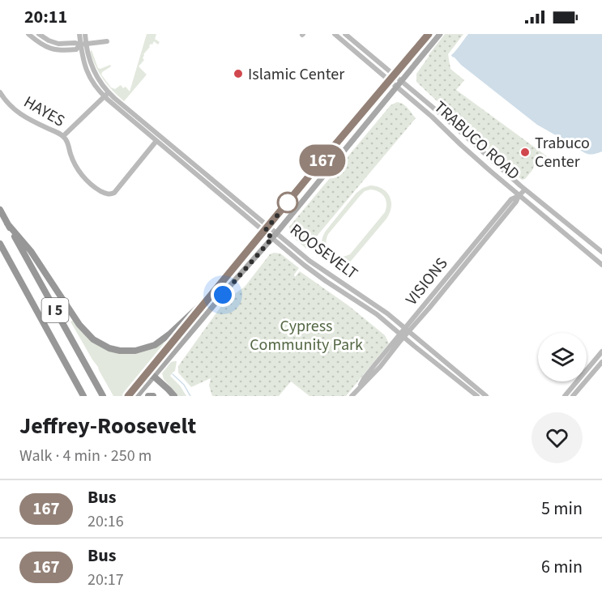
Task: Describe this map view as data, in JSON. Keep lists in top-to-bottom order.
{
  "streets": {
    "highway": ["I 5"],
    "street": [
      "HAYES",
      "TRABUCO ROAD",
      "ROOSEVELT",
      "VISIONS"
    ]
  },
  "crossings": [
    ["HAYES", "ROOSEVELT"],
    ["TRABUCO ROAD", "VISIONS"],
    ["ROOSEVELT", "VISIONS"]
  ],
  "parks": ["Cypress Community Park"],
  "places": ["Islamic Center", "Trabuco Center"],
  "lines": ["bus line 167"],
  "page": {
    "status": "20:11",
    "on_map": "167",
    "heading": ["Jeffrey-Roosevelt", "Walk · 4 min · 250 m"],
    "list": [
      {
        "mark": "167",
        "name": "Bus",
        "note": "20:16",
        "value": "5 min"
      },
      {
        "mark": "167",
        "name": "Bus",
        "note": "20:17",
        "value": "6 min"
      }
    ]
  }
}
